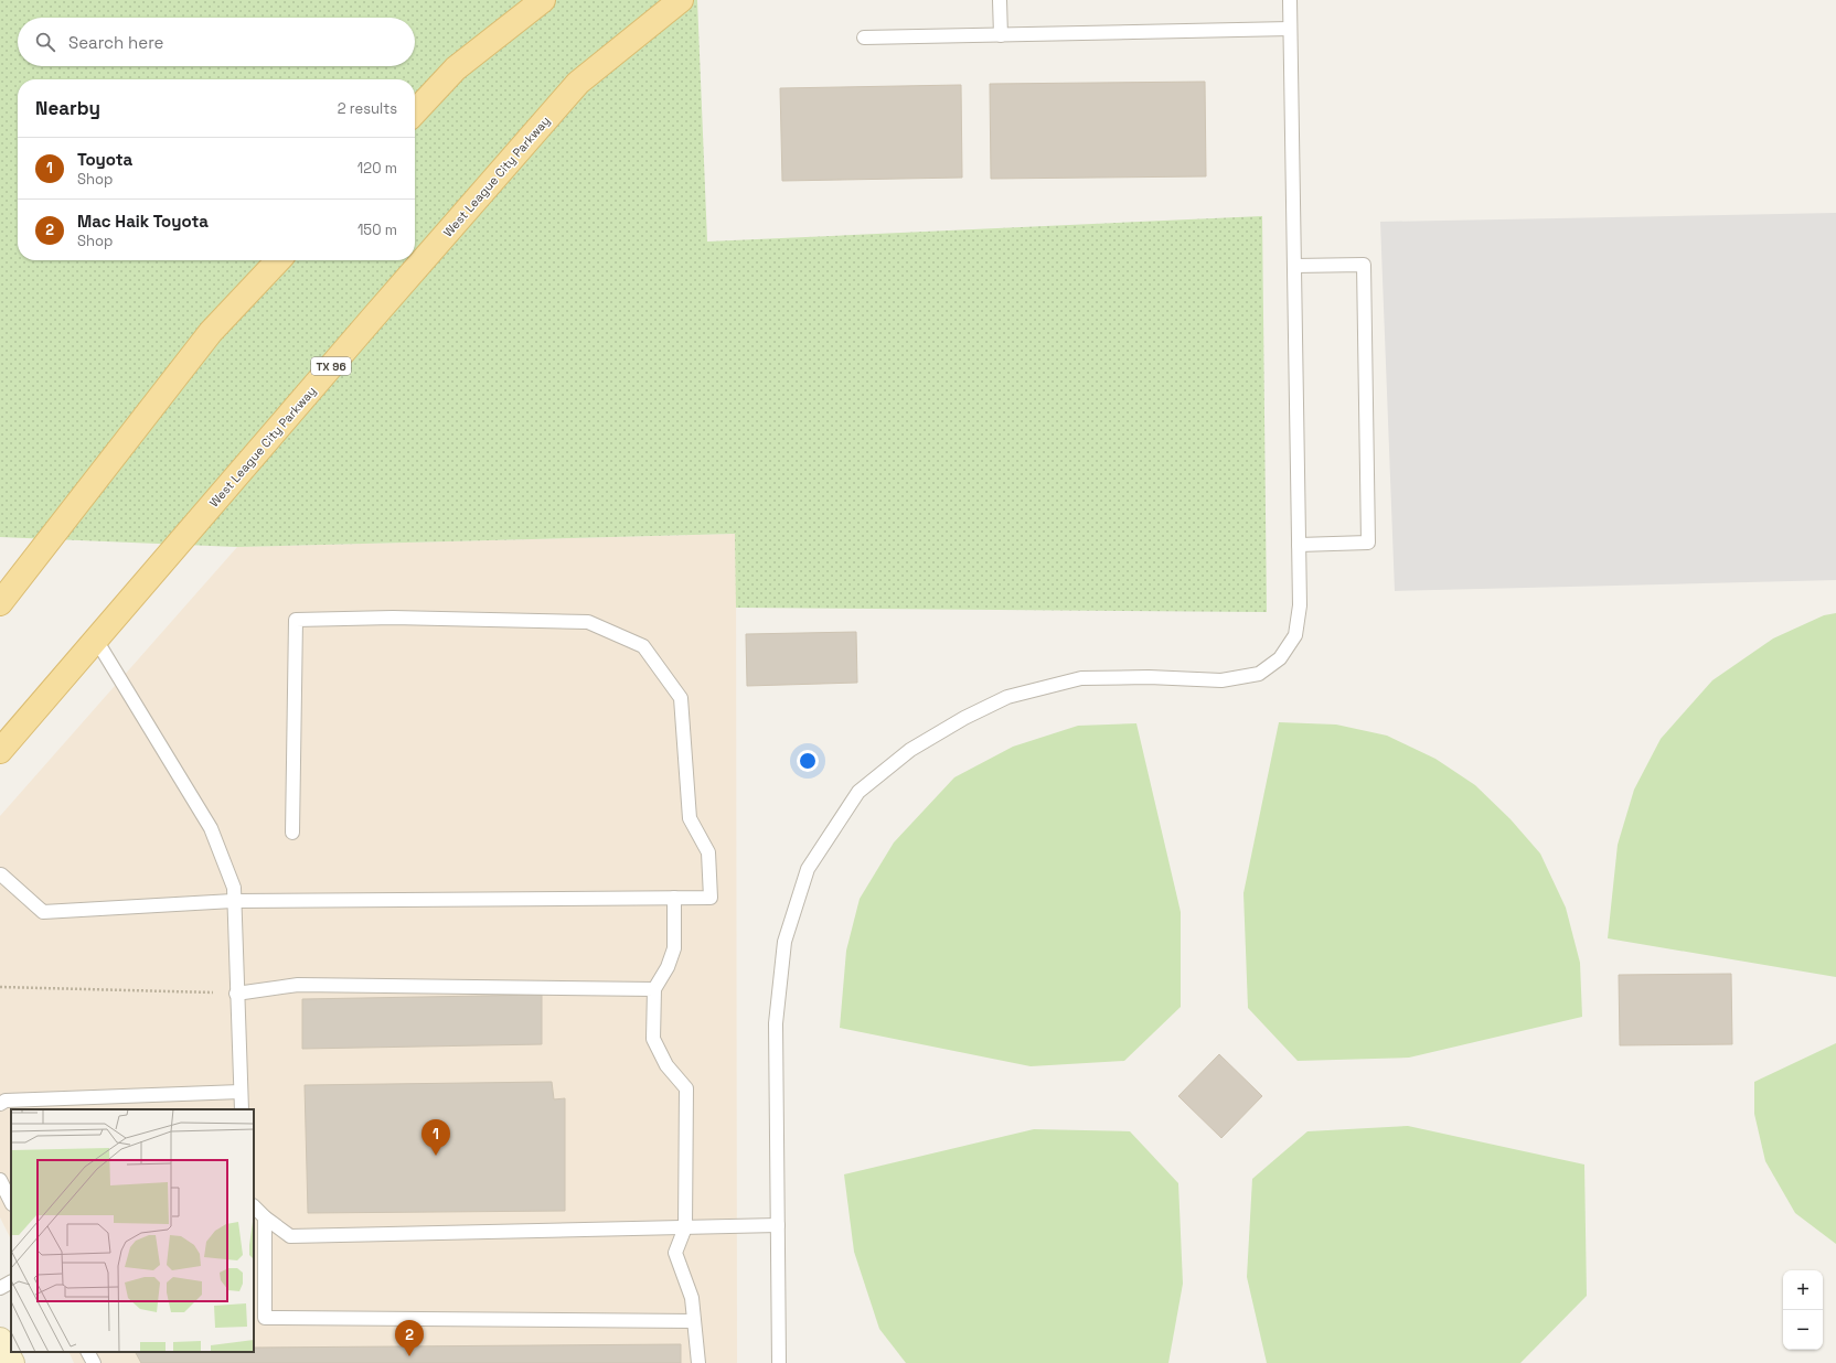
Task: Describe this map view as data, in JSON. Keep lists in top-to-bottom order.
{
  "streets": {
    "main road": ["West League City Parkway", "TX 96"]
  },
  "page": {
    "search": "Search here",
    "heading": ["Nearby", "2 results"],
    "list": [
      {
        "mark": "1",
        "name": "Toyota",
        "note": "Shop",
        "value": "120 m"
      },
      {
        "mark": "2",
        "name": "Mac Haik Toyota",
        "note": "Shop",
        "value": "150 m"
      }
    ],
    "pins": ["1", "2"],
    "map_buttons": ["+", "−"]
  }
}
